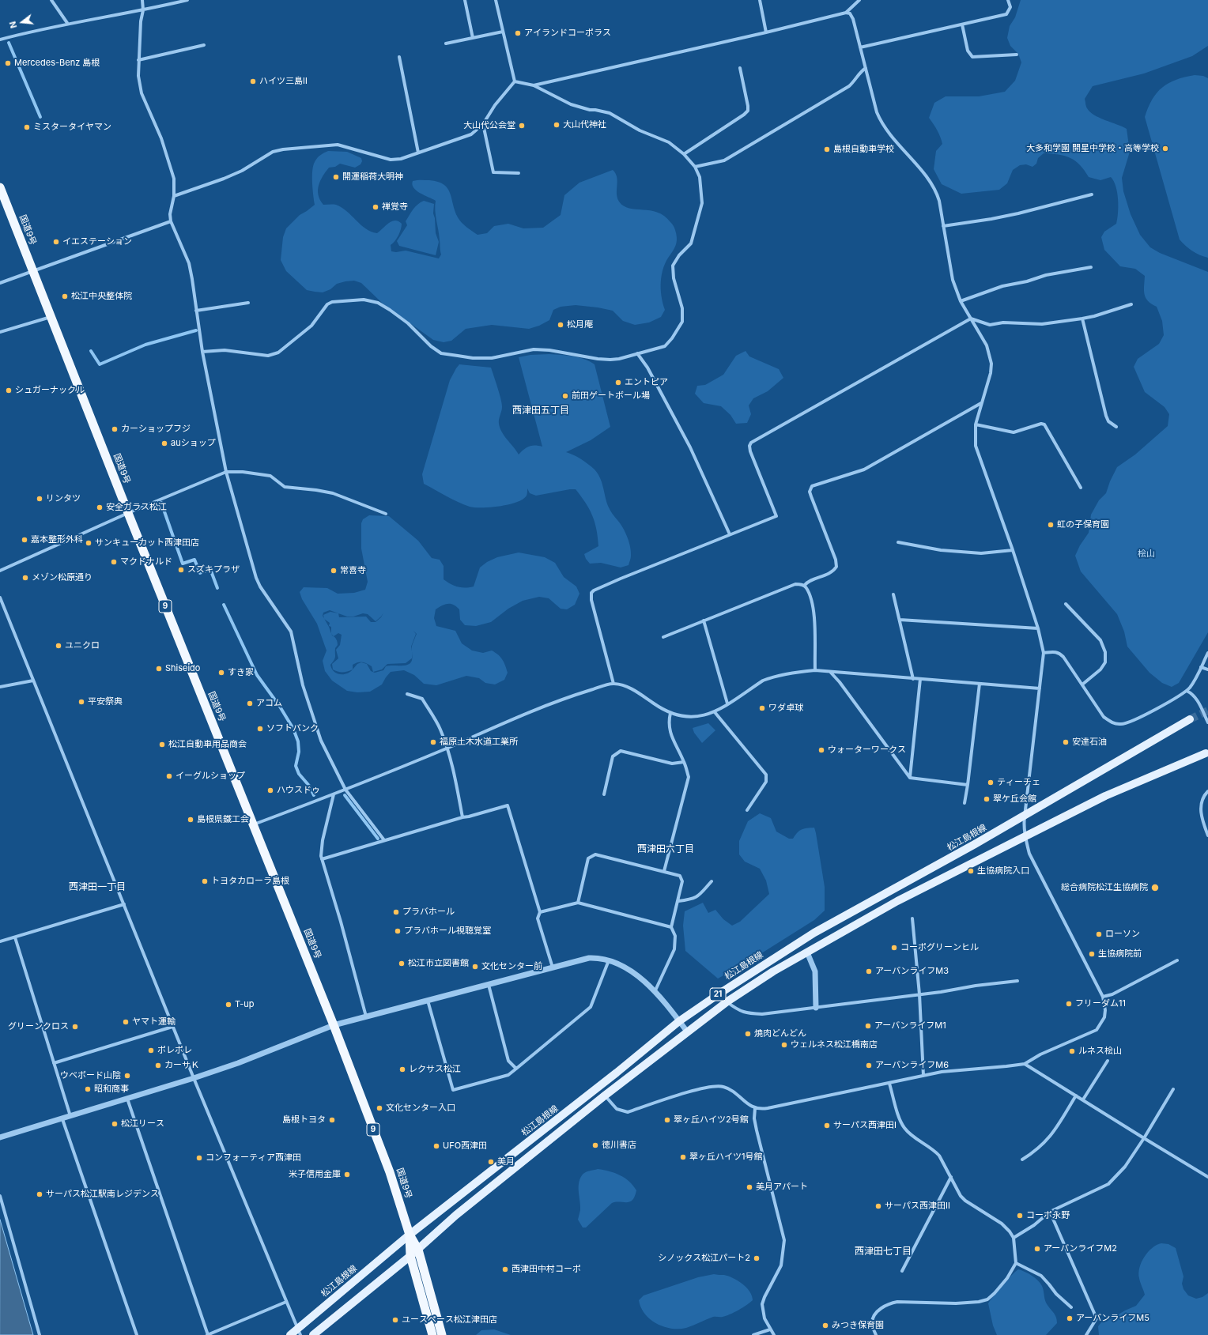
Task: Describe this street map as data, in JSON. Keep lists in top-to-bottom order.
{
  "streets": {
    "highway": ["国道9号", "9"],
    "main road": ["松江島根線", "21"]
  },
  "crossings": [
    ["国道9号", "松江島根線"],
    ["国道9号", "21"]
  ],
  "districts": [
    "西津田五丁目",
    "西津田六丁目",
    "西津田一丁目",
    "西津田七丁目"
  ],
  "parks": ["桧山"],
  "places": [
    "アイランドコーポラス",
    "Mercedes-Benz 島根",
    "ハイツ三島Ⅱ",
    "大山代神社",
    "大山代公会堂",
    "ミスタータイヤマン",
    "大多和学園 開星中学校・高等学校",
    "島根自動車学校",
    "開運稲荷大明神",
    "禅覚寺",
    "イエステーション",
    "松江中央整体院",
    "松月庵",
    "エントピア",
    "シュガーナックル",
    "前田ゲートボール場",
    "カーショップフジ",
    "auショップ",
    "リンタツ",
    "安全ガラス松江",
    "虹の子保育園",
    "嘉本整形外科",
    "サンキューカット西津田店",
    "マクドナルド",
    "スズキプラザ",
    "常喜寺",
    "メゾン松原通り",
    "ユニクロ",
    "Shiseido",
    "すき家",
    "平安祭典",
    "アコム",
    "ワダ卓球",
    "ソフトバンク",
    "福原土木水道工業所",
    "安達石油",
    "松江自動車用品商会",
    "ウォーターワークス",
    "イーグルショップ",
    "ティーチェ",
    "ハウスドゥ",
    "翠ケ丘会館",
    "島根県鐵工会",
    "生協病院入口",
    "トヨタカローラ島根",
    "総合病院松江生協病院",
    "プラバホール",
    "プラバホール視聴覚室",
    "ローソン",
    "コーポグリーンヒル",
    "生協病院前",
    "松江市立図書館",
    "文化センター前",
    "アーバンライフM3",
    "フリーダム11",
    "T-up",
    "ヤマト運輸",
    "アーバンライフM1",
    "グリーンクロス",
    "焼肉どんどん",
    "ウェルネス松江橋南店",
    "ポレポレ",
    "ルネス桧山",
    "カーサＫ",
    "アーバンライフM6",
    "レクサス松江",
    "ウベボード山陰",
    "昭和商事",
    "文化センター入口",
    "島根トヨタ",
    "翠ヶ丘ハイツ2号館",
    "松江リース",
    "サーパス西津田Ⅰ",
    "徳川書店",
    "UFO西津田",
    "翠ヶ丘ハイツ1号館",
    "コンフォーティア西津田",
    "美月",
    "米子信用金庫",
    "美月アパート",
    "サーパス松江駅南レジデンス",
    "サーパス西津田Ⅱ",
    "コーポ永野",
    "アーバンライフM2",
    "シノックス松江パート2",
    "西津田中村コーポ",
    "アーバンライフM5",
    "ユースペース松江津田店",
    "みつき保育園"
  ],
  "north": "left"
}
